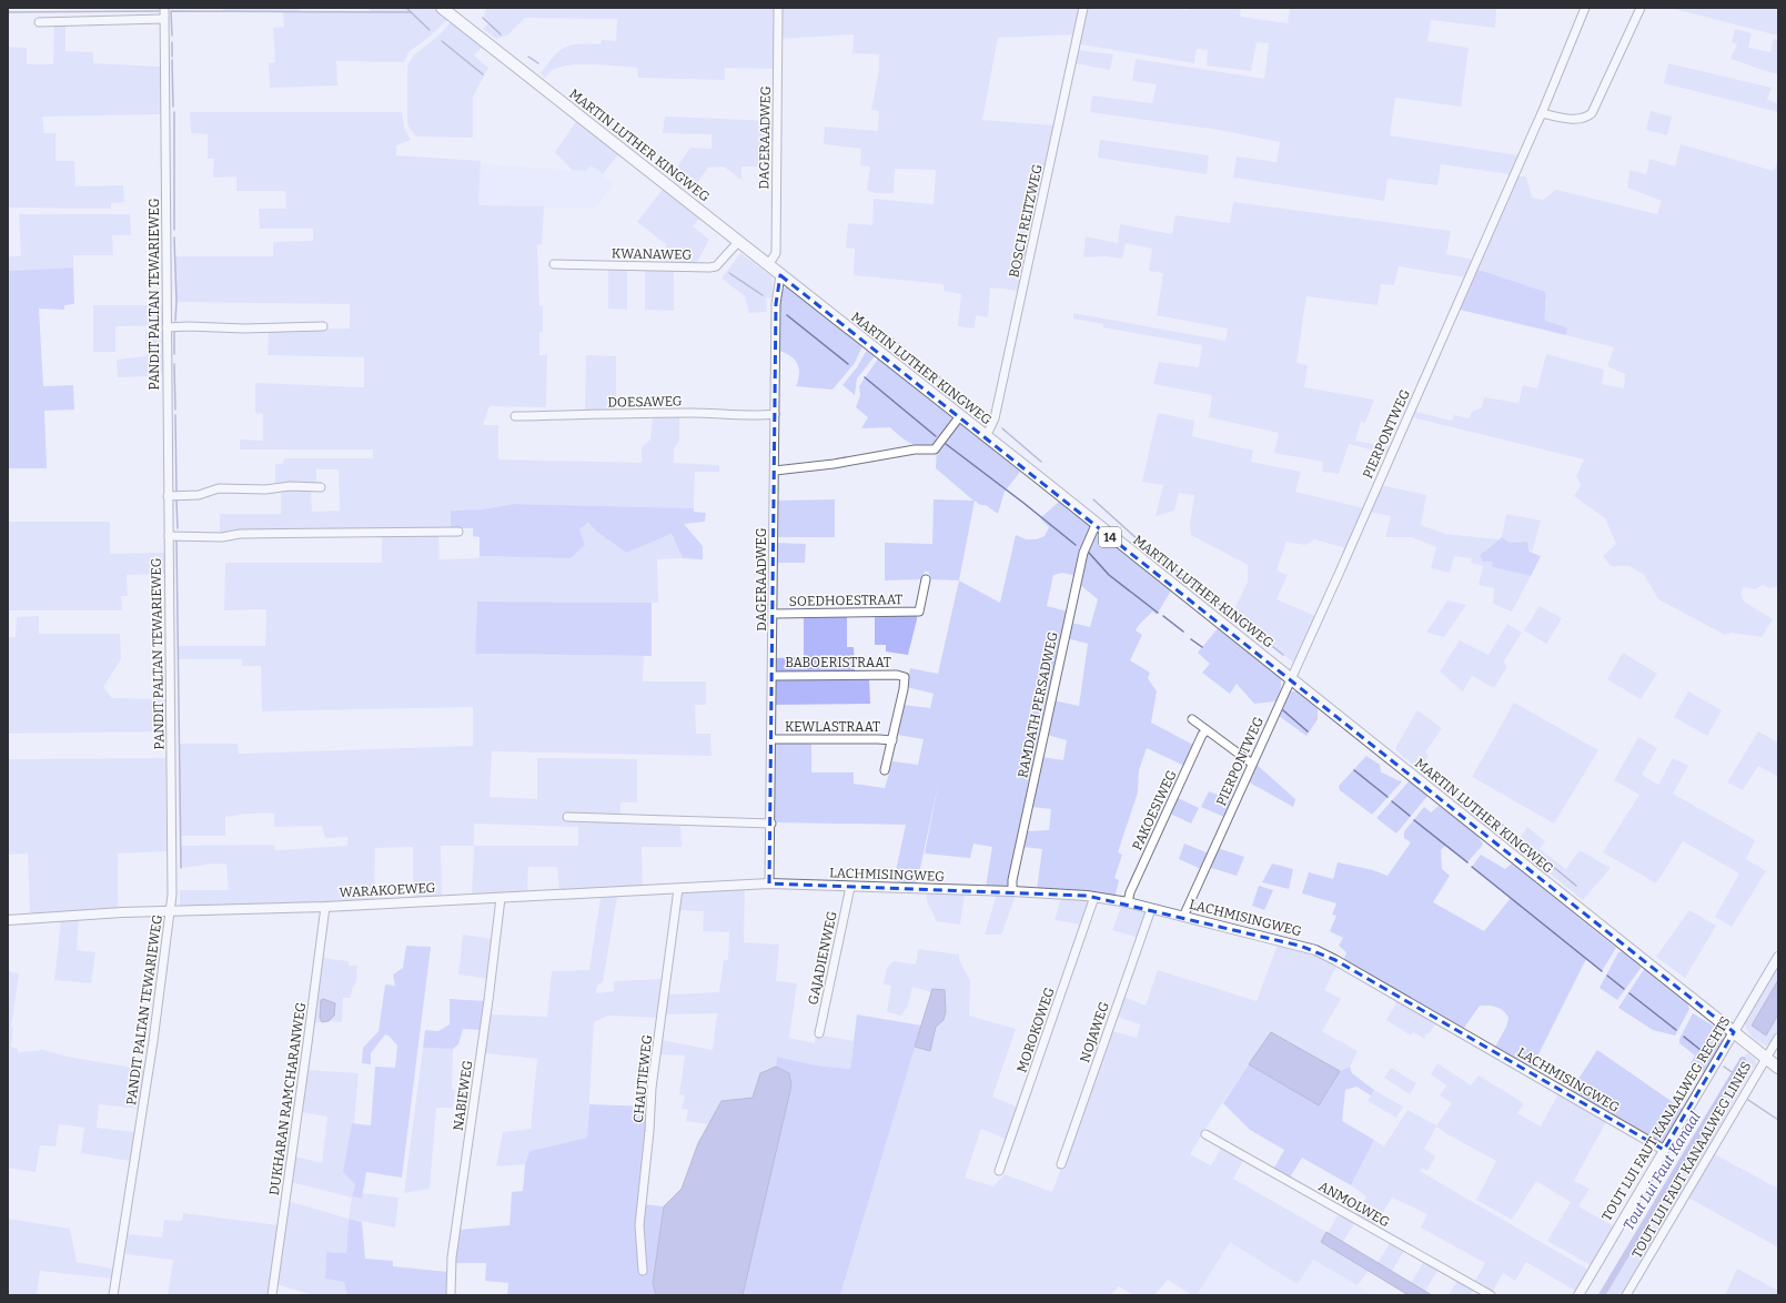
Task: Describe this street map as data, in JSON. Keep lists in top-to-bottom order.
{
  "streets": {
    "main road": ["MARTIN LUTHER KINGWEG", "14"],
    "street": [
      "DAGERAADWEG",
      "BOSCH REITZWEG",
      "KWANAWEG",
      "PANDIT PALTAN TEWARIEWEG",
      "DOESAWEG",
      "PIERPONTWEG",
      "SOEDHOESTRAAT",
      "BABOERISTRAAT",
      "RAMDATH PERSADWEG",
      "KEWLASTRAAT",
      "PAKOESIWEG",
      "LACHMISINGWEG",
      "WARAKOEWEG",
      "GAJADIENWEG",
      "MOROKOWEG",
      "NOJAWEG",
      "CHAUTIEWEG",
      "NABIEWEG",
      "DUKHARAN RAMCHARANWEG",
      "TOUT LUI FAUT KANAALWEG RECHTS",
      "TOUT LUI FAUT KANAALWEG LINKS",
      "ANMOLWEG"
    ]
  },
  "crossings": [
    ["DAGERAADWEG", "MARTIN LUTHER KINGWEG"],
    ["DAGERAADWEG", "DOESAWEG"],
    ["DAGERAADWEG", "SOEDHOESTRAAT"],
    ["DAGERAADWEG", "BABOERISTRAAT"],
    ["DAGERAADWEG", "KEWLASTRAAT"],
    ["DAGERAADWEG", "LACHMISINGWEG"],
    ["DAGERAADWEG", "WARAKOEWEG"],
    ["MARTIN LUTHER KINGWEG", "BOSCH REITZWEG"],
    ["MARTIN LUTHER KINGWEG", "KWANAWEG"],
    ["MARTIN LUTHER KINGWEG", "PIERPONTWEG"],
    ["MARTIN LUTHER KINGWEG", "RAMDATH PERSADWEG"],
    ["MARTIN LUTHER KINGWEG", "TOUT LUI FAUT KANAALWEG RECHTS"],
    ["MARTIN LUTHER KINGWEG", "TOUT LUI FAUT KANAALWEG LINKS"],
    ["PANDIT PALTAN TEWARIEWEG", "WARAKOEWEG"],
    ["PIERPONTWEG", "LACHMISINGWEG"],
    ["BABOERISTRAAT", "KEWLASTRAAT"],
    ["RAMDATH PERSADWEG", "LACHMISINGWEG"],
    ["PAKOESIWEG", "LACHMISINGWEG"],
    ["LACHMISINGWEG", "WARAKOEWEG"],
    ["LACHMISINGWEG", "GAJADIENWEG"],
    ["LACHMISINGWEG", "MOROKOWEG"],
    ["LACHMISINGWEG", "NOJAWEG"],
    ["LACHMISINGWEG", "TOUT LUI FAUT KANAALWEG RECHTS"],
    ["WARAKOEWEG", "CHAUTIEWEG"],
    ["WARAKOEWEG", "NABIEWEG"],
    ["WARAKOEWEG", "DUKHARAN RAMCHARANWEG"]
  ],
  "water": ["Tout Lui Faut Kanaal"]
}
